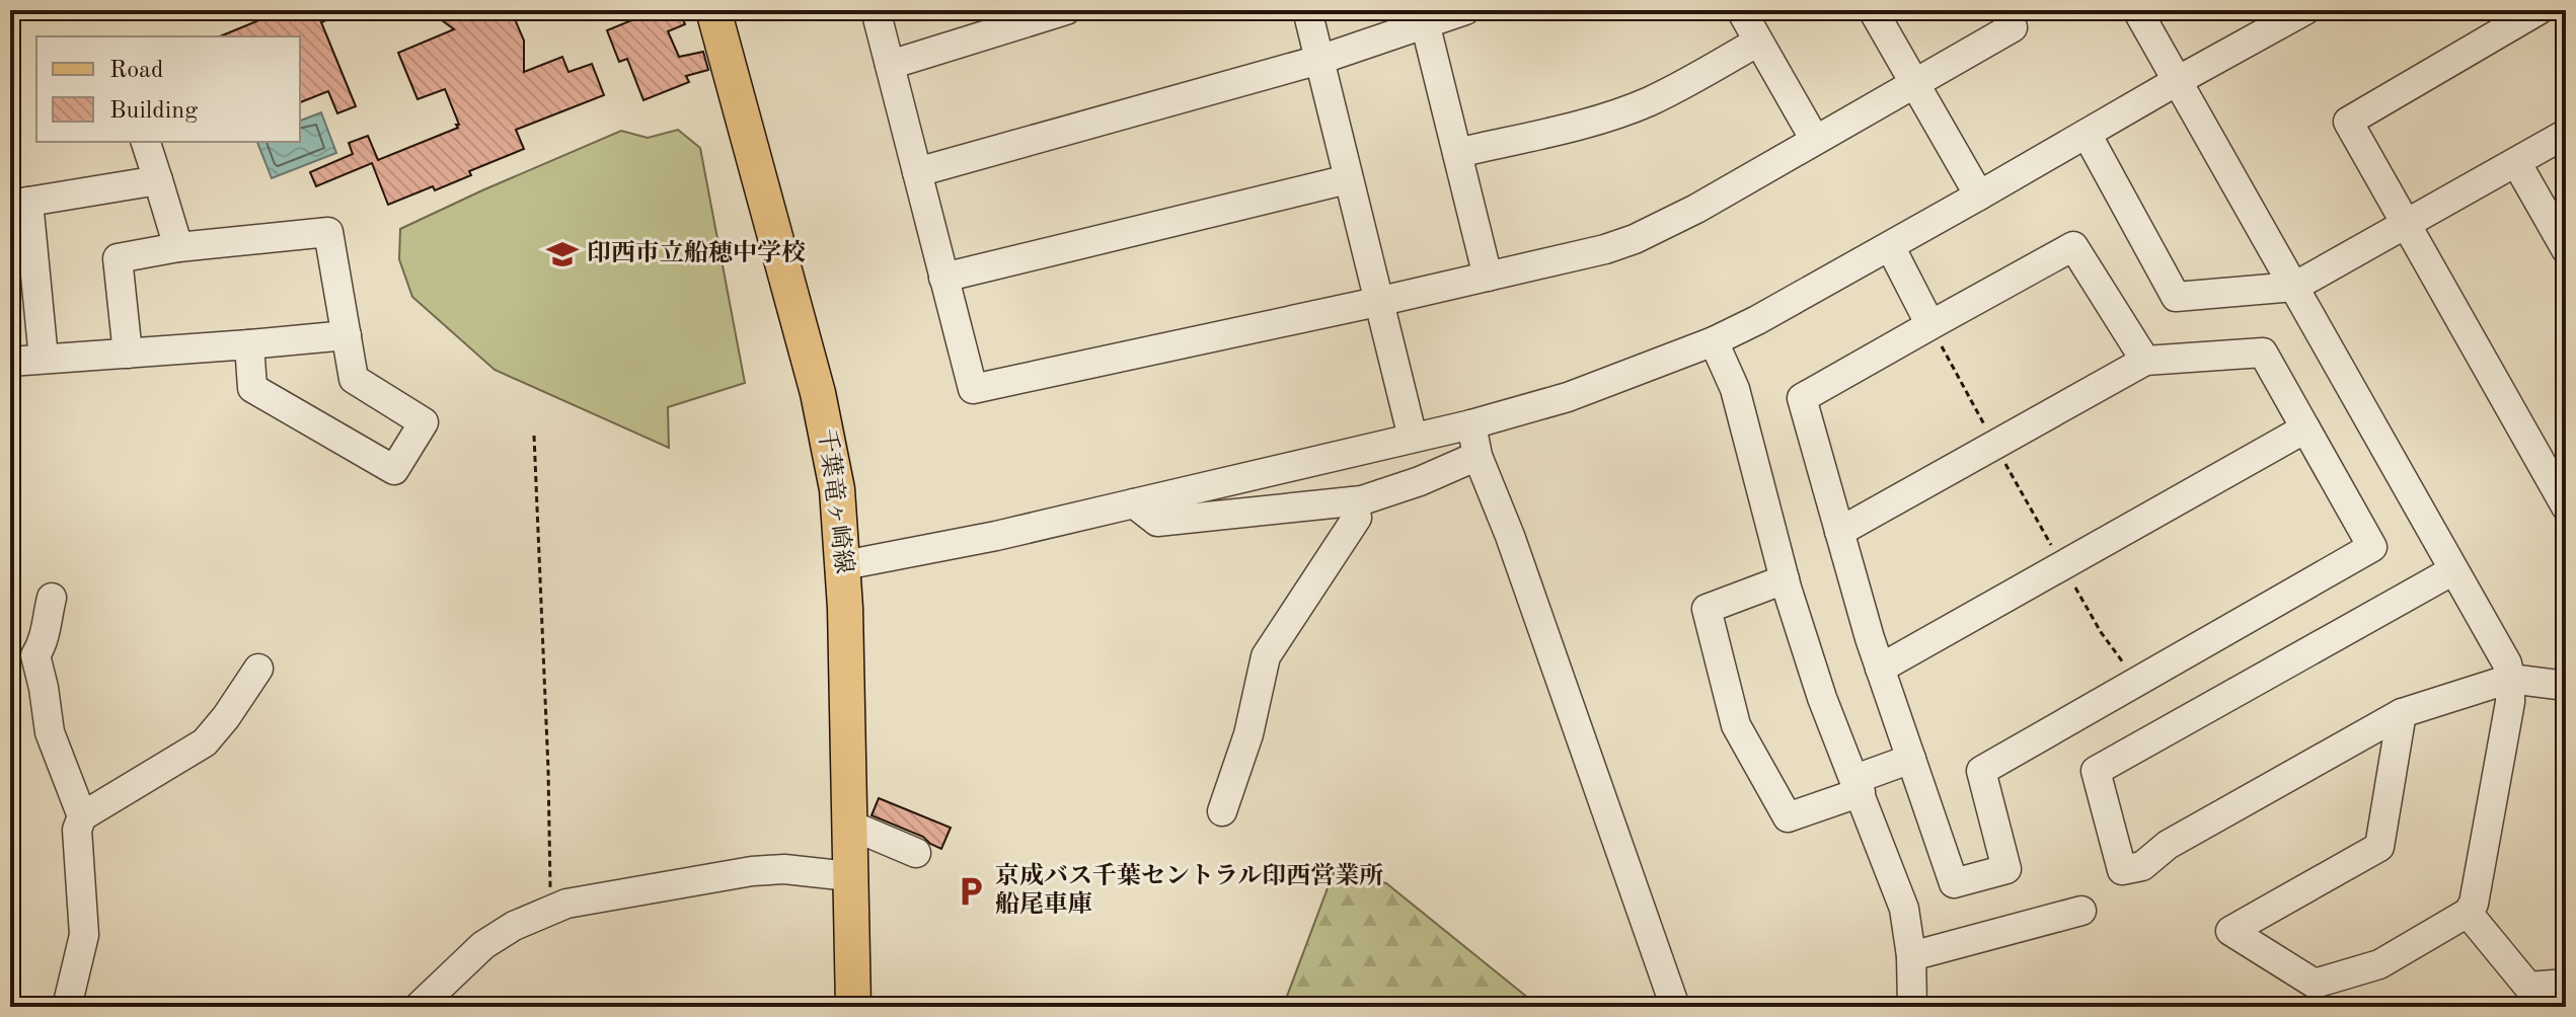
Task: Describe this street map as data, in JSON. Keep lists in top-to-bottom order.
{
  "streets": {
    "main road": ["千葉竜ヶ崎線"]
  },
  "places": {
    "school or university": ["印西市立船穂中学校"],
    "parking": ["京成バス千葉セントラル印西営業所 船尾車庫"]
  },
  "legend": ["Road", "Building"]
}
